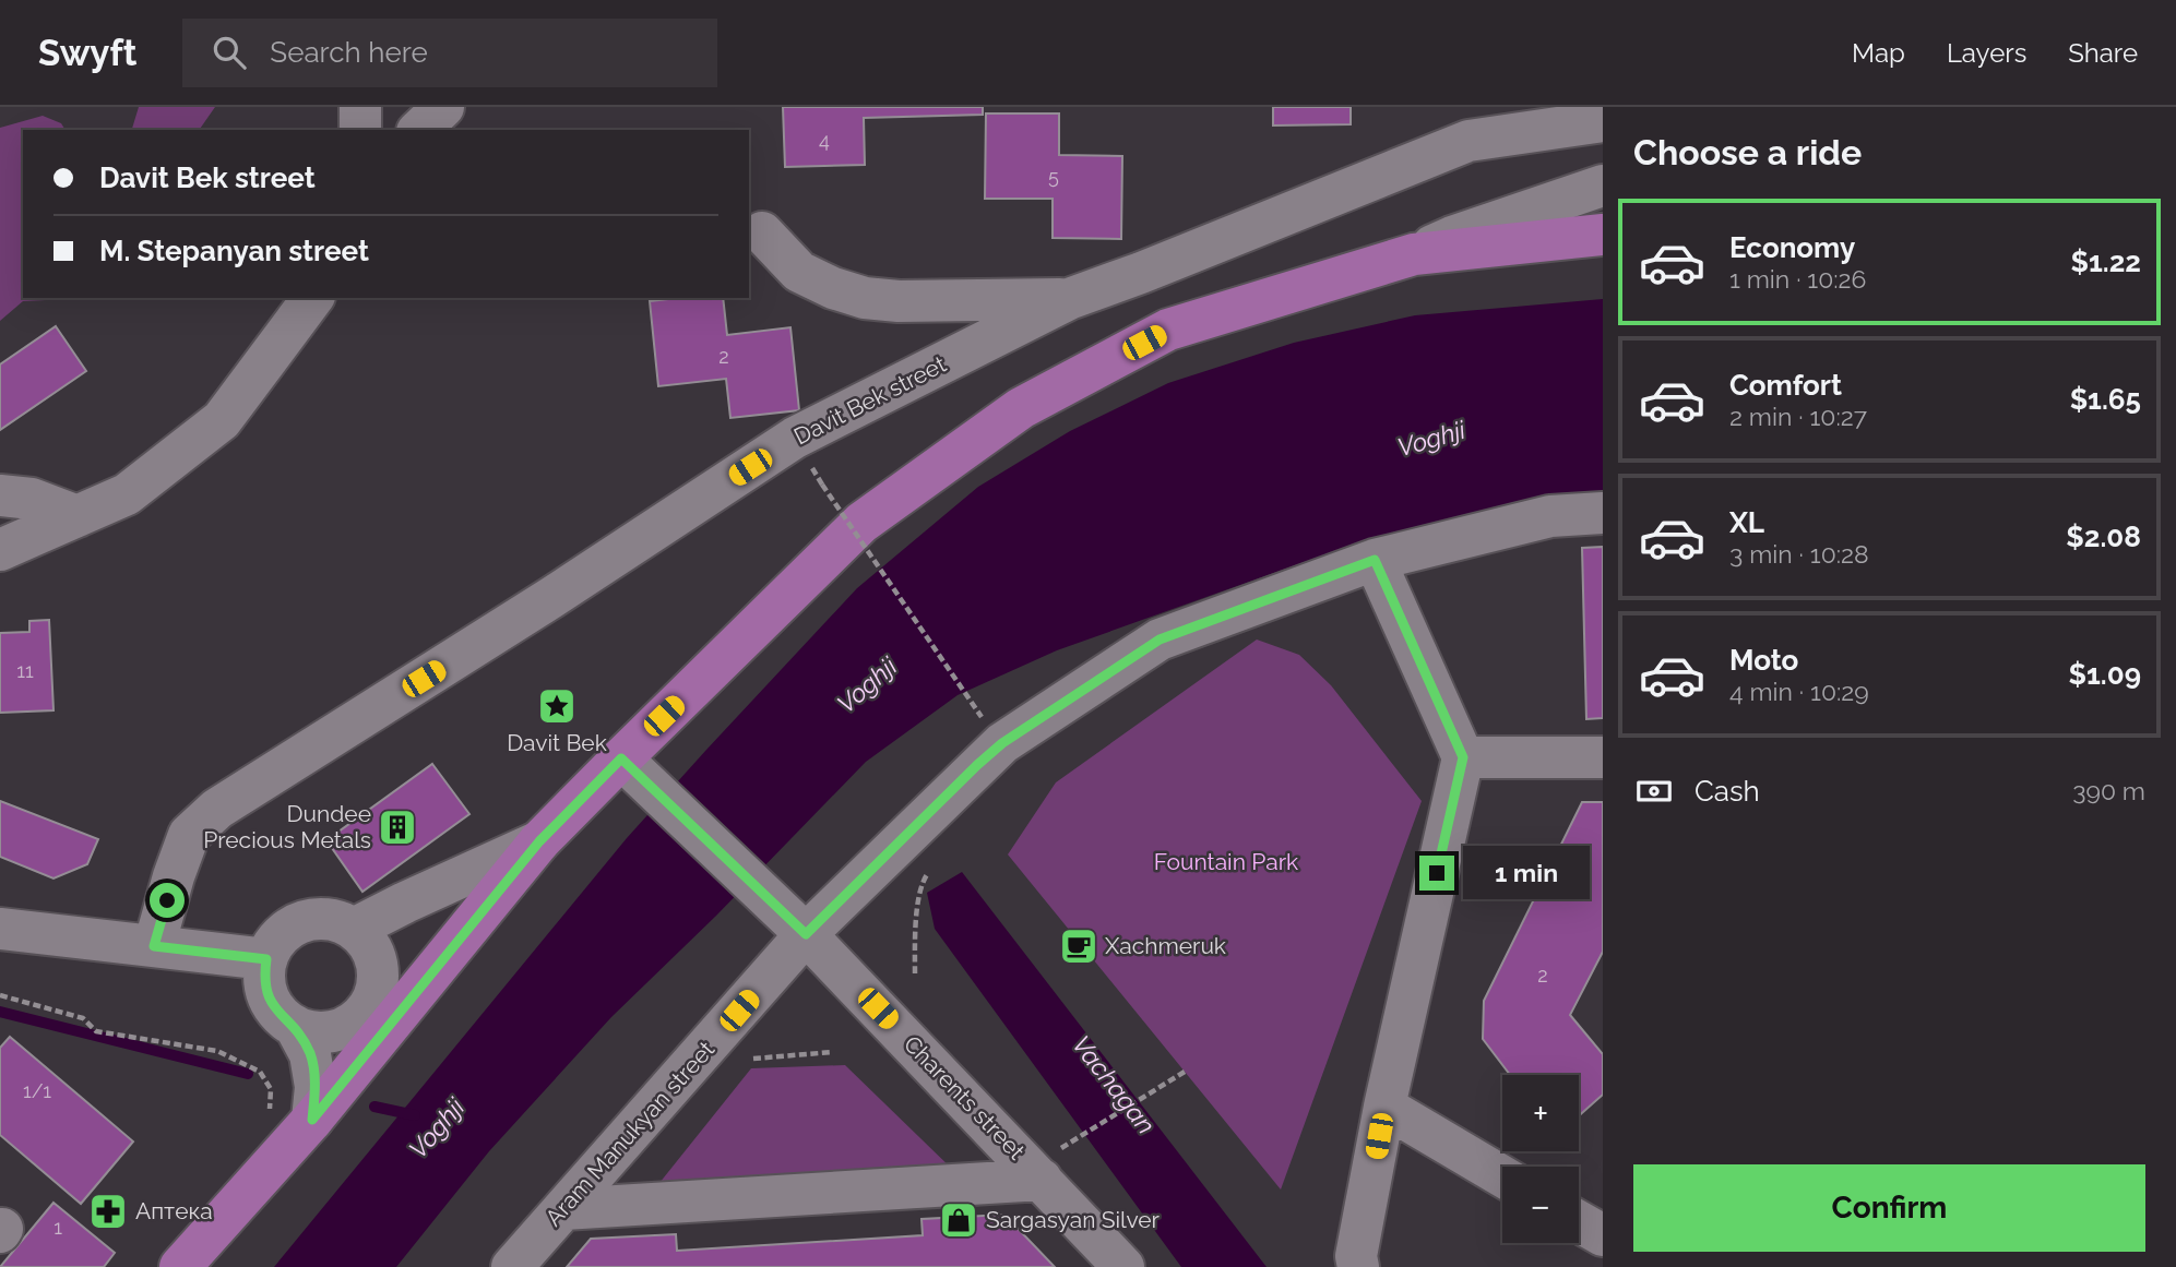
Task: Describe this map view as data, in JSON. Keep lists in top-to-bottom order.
{
  "streets": {
    "street": ["Davit Bek street", "Charents street", "Aram Manukyan street"]
  },
  "crossings": [
    ["Charents street", "Aram Manukyan street"]
  ],
  "water": ["Voghji", "Vachagan"],
  "parks": ["Fountain Park"],
  "places": {
    "place": ["Davit Bek"],
    "building": ["Dundee Precious Metals"],
    "cafe": ["Xachmeruk"],
    "pharmacy": ["Аптека"],
    "shop": ["Sargasyan Silver"]
  },
  "house_numbers": [
    "4",
    "5",
    "2",
    "11",
    "2",
    "1/1",
    "1"
  ],
  "page": {
    "header": "Swyft",
    "search": "Search here",
    "nav": ["Map", "Layers", "Share"],
    "heading": "Choose a ride",
    "banner": ["Davit Bek street", "M. Stepanyan street"],
    "list": [
      {
        "name": "Economy",
        "note": "1 min · 10:26",
        "value": "$1.22"
      },
      {
        "name": "Comfort",
        "note": "2 min · 10:27",
        "value": "$1.65"
      },
      {
        "name": "XL",
        "note": "3 min · 10:28",
        "value": "$2.08"
      },
      {
        "name": "Moto",
        "note": "4 min · 10:29",
        "value": "$1.09"
      }
    ],
    "pay": ["Cash", "390 m"],
    "bubble": "1 min",
    "map_buttons": ["+", "−"],
    "buttons": "Confirm"
  }
}
